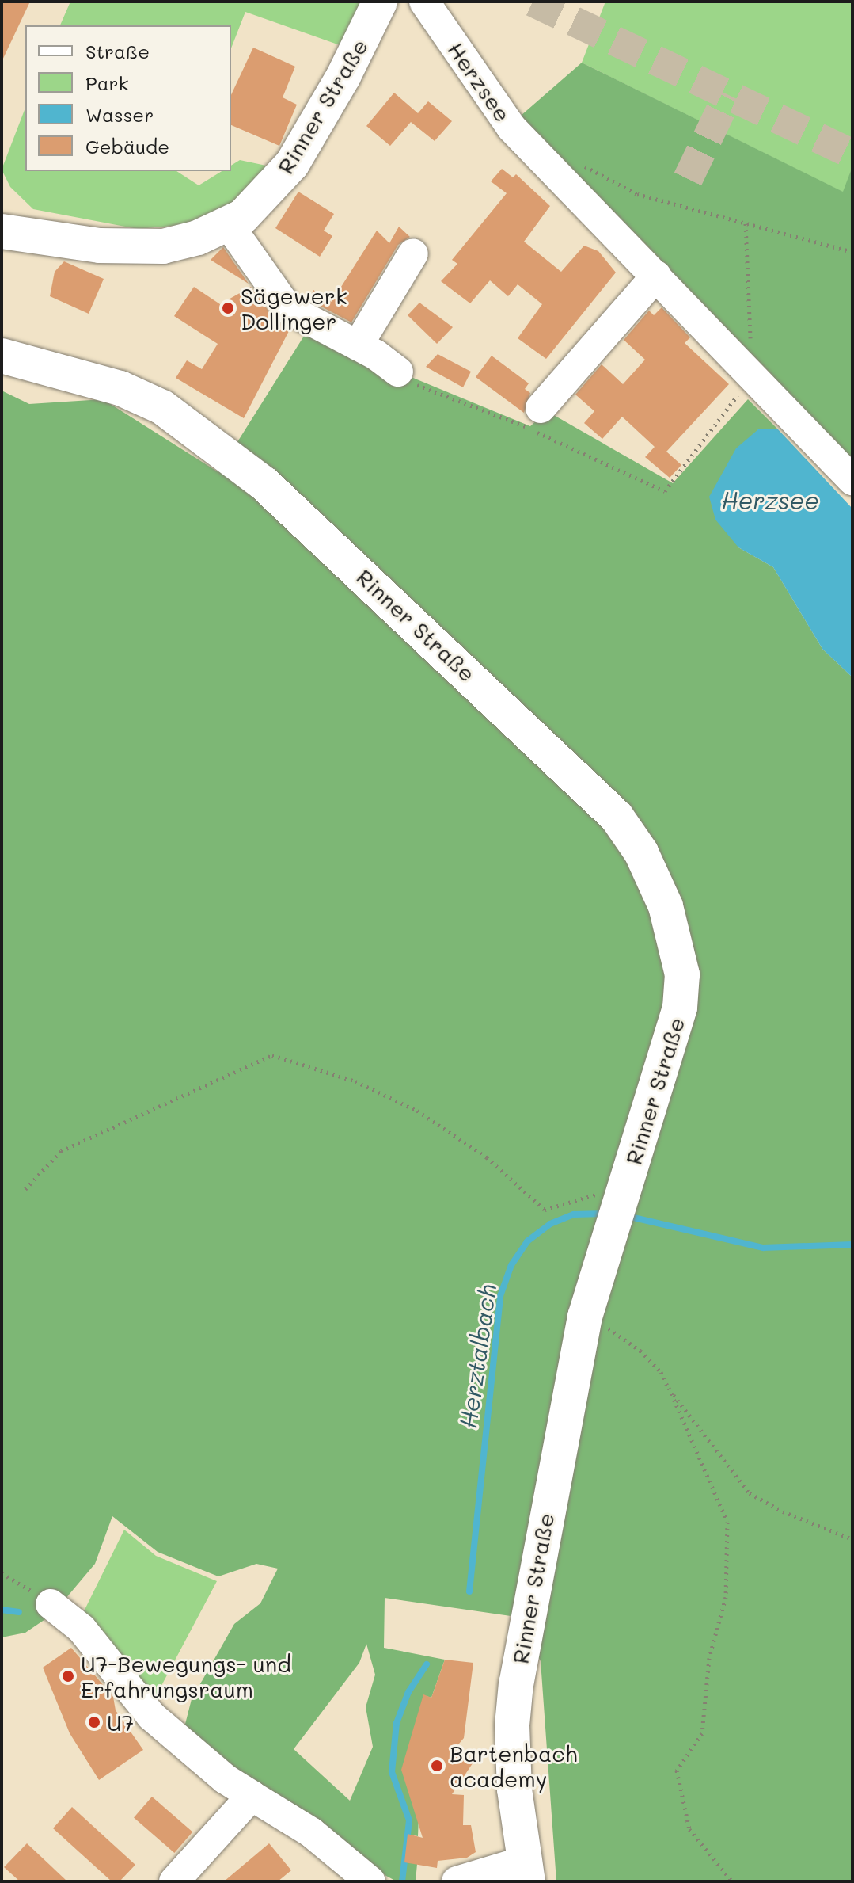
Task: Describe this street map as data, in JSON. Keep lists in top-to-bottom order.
{
  "streets": {
    "main road": ["Rinner Straße"],
    "street": ["Herzsee"]
  },
  "water": ["Herzsee", "Herztalbach"],
  "places": [
    "Sägewerk Dollinger",
    "U7-Bewegungs- und Erfahrungsraum",
    "U7",
    "Bartenbach academy"
  ],
  "legend": [
    "Straße",
    "Park",
    "Wasser",
    "Gebäude"
  ]
}
